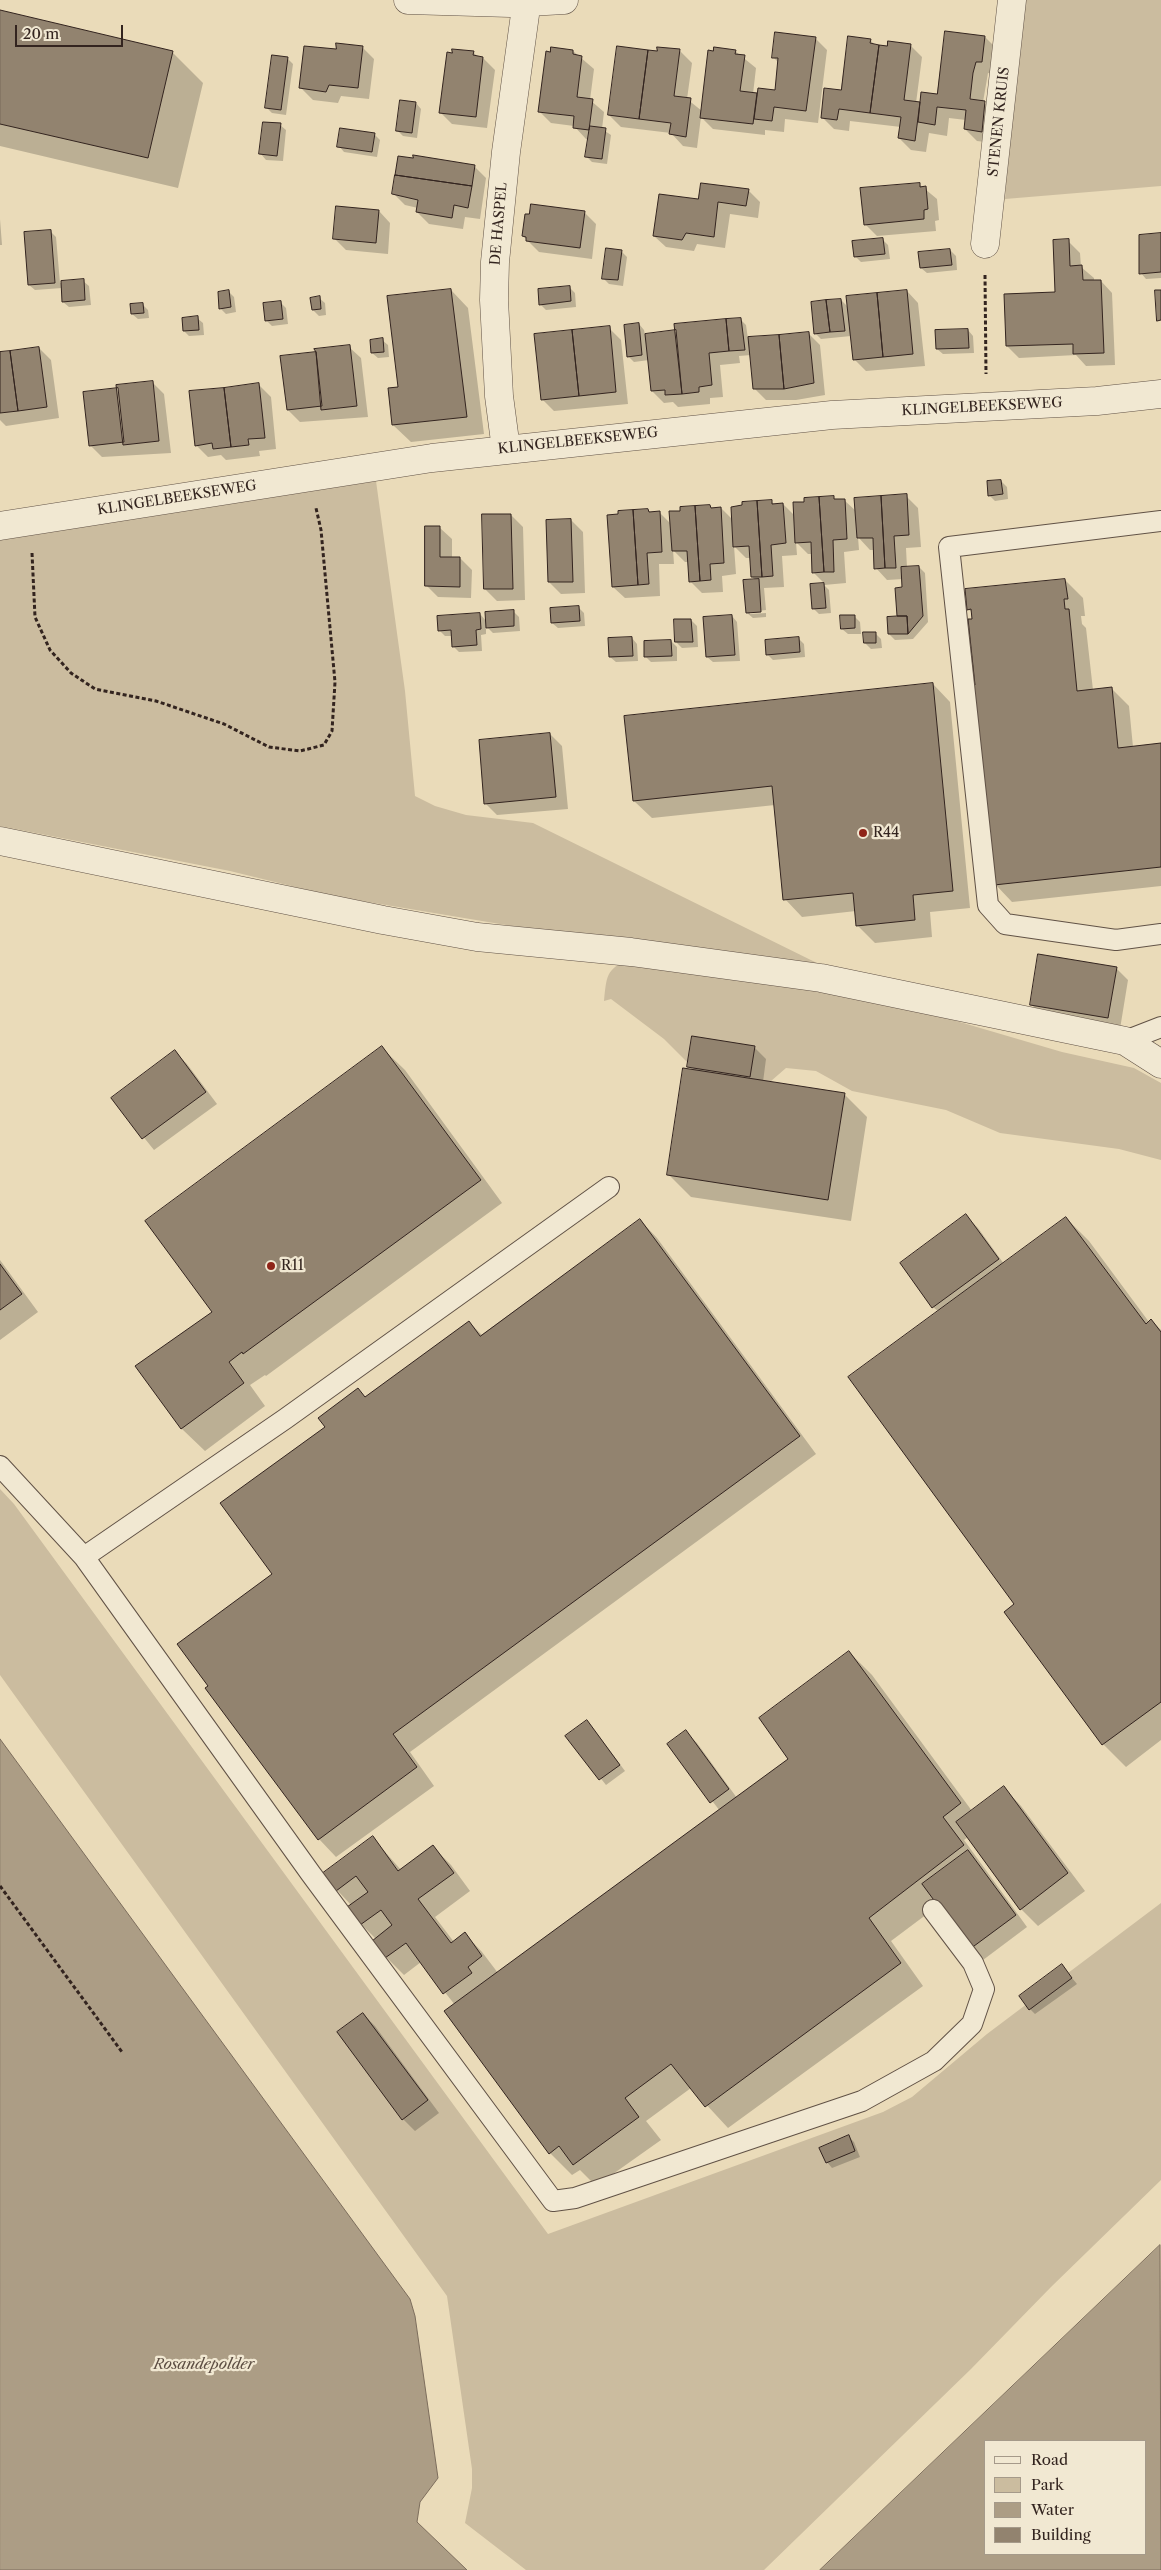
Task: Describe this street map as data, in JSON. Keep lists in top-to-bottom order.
{
  "streets": {
    "street": ["STENEN KRUIS", "DE HASPEL", "KLINGELBEEKSEWEG"]
  },
  "crossings": [
    ["DE HASPEL", "KLINGELBEEKSEWEG"]
  ],
  "water": ["Rosandepolder"],
  "places": ["R44", "R11"],
  "legend": [
    "Road",
    "Park",
    "Water",
    "Building"
  ],
  "scale_bar": "20 m"
}
